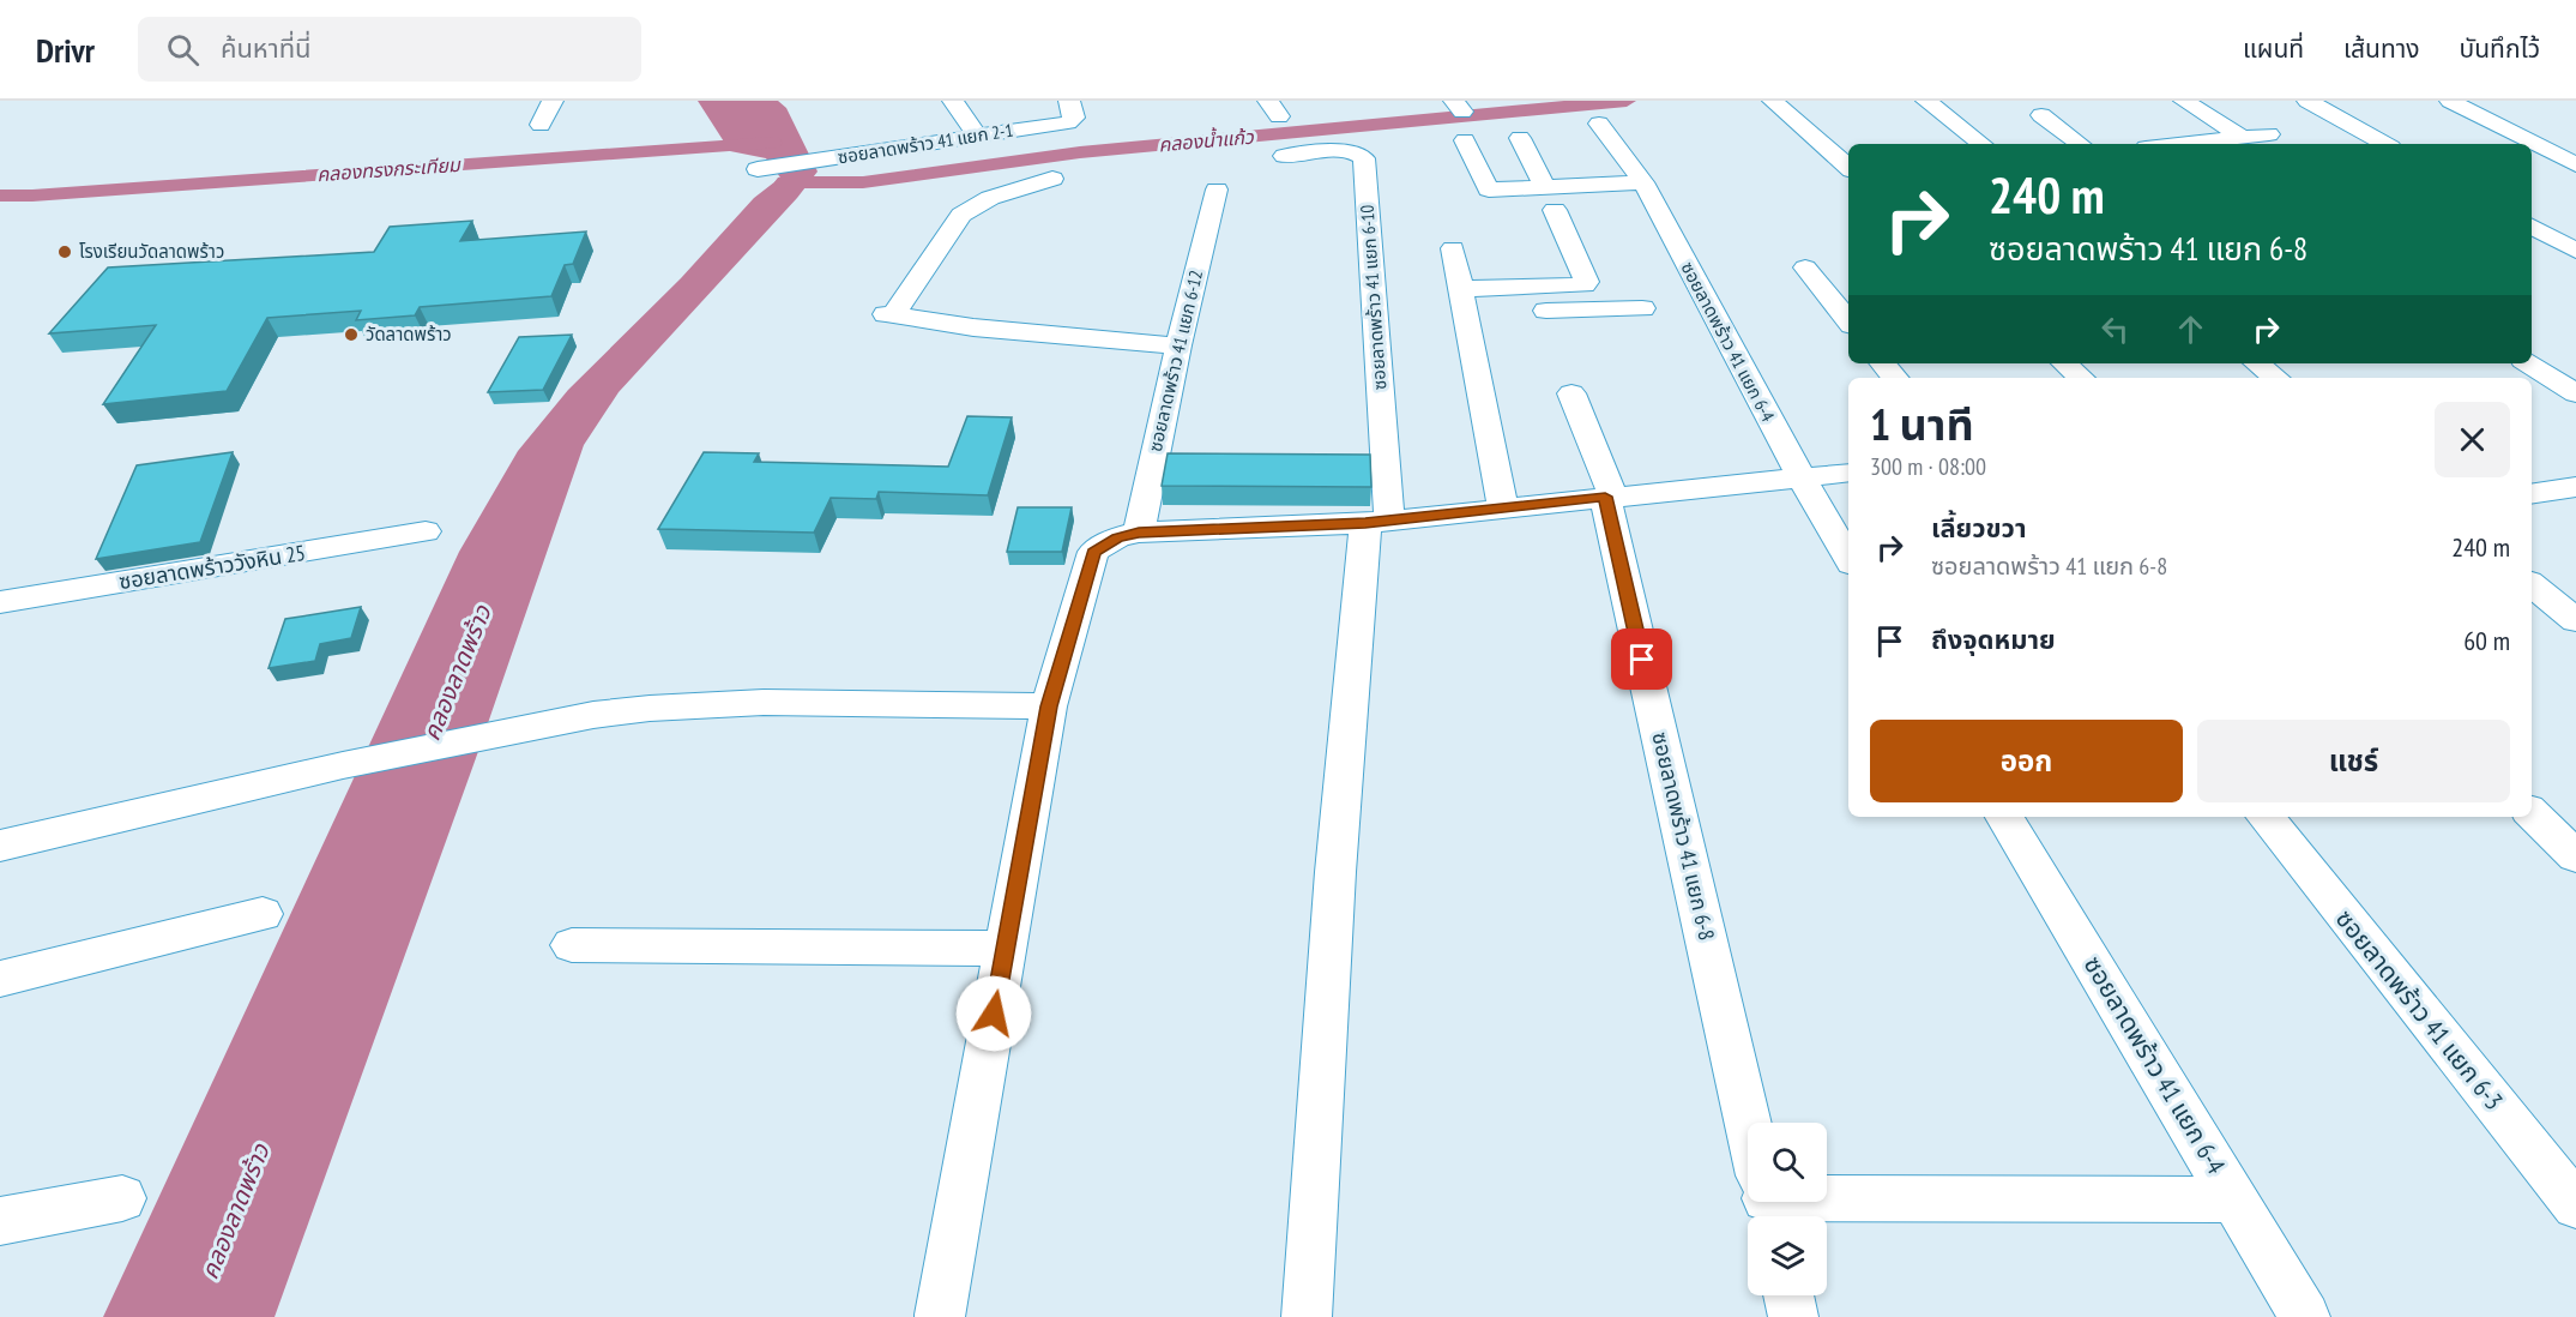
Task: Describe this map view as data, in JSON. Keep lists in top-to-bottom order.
{
  "streets": {
    "street": [
      "ซอยลาดพร้าว 41 แยก 2-1",
      "ซอยลาดพร้าว 41 แยก 6-10",
      "ซอยลาดพร้าว 41 แยก 6-4",
      "ซอยลาดพร้าว 41 แยก 6-12",
      "ซอยลาดพร้าววังหิน 25",
      "ซอยลาดพร้าว 41 แยก 6-8",
      "ซอยลาดพร้าว 41 แยก 6-3"
    ]
  },
  "water": ["คลองน้ำแก้ว", "คลองทรงกระเทียม", "คลองลาดพร้าว"],
  "places": ["โรงเรียนวัดลาดพร้าว", "วัดลาดพร้าว"],
  "page": {
    "header": "Drivr",
    "search": "ค้นหาที่นี่",
    "nav": ["แผนที่", "เส้นทาง", "บันทึกไว้"],
    "turn": ["240 m", "ซอยลาดพร้าว 41 แยก 6-8"],
    "heading": ["1 นาที", "300 m · 08:00"],
    "list": [
      {
        "name": "เลี้ยวขวา",
        "note": "ซอยลาดพร้าว 41 แยก 6-8",
        "value": "240 m"
      },
      {
        "name": "ถึงจุดหมาย",
        "value": "60 m"
      }
    ],
    "buttons": ["ออก", "แชร์"]
  }
}
